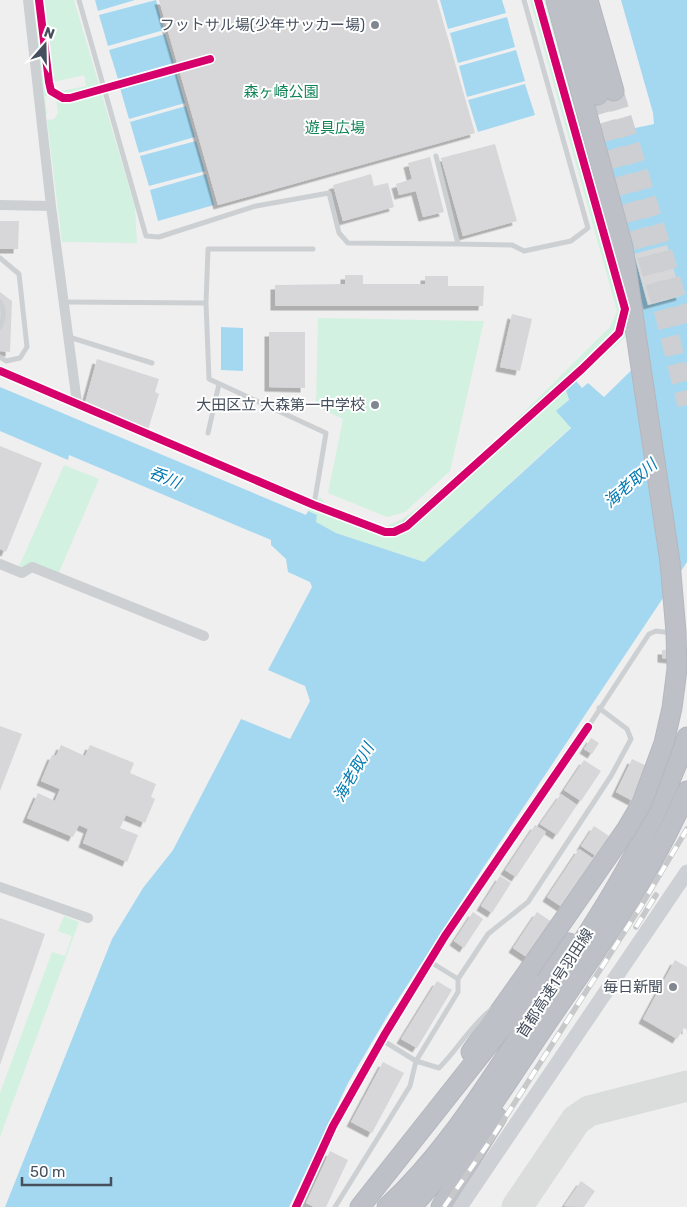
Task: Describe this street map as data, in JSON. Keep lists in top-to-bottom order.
{
  "streets": {
    "highway": ["首都高速1号羽田線"]
  },
  "water": ["呑川", "海老取川"],
  "parks": ["森ヶ崎公園", "遊具広場"],
  "places": ["フットサル場(少年サッカー場)", "大田区立 大森第一中学校", "毎日新聞"],
  "scale_bar": "50 m",
  "north": "top"
}
